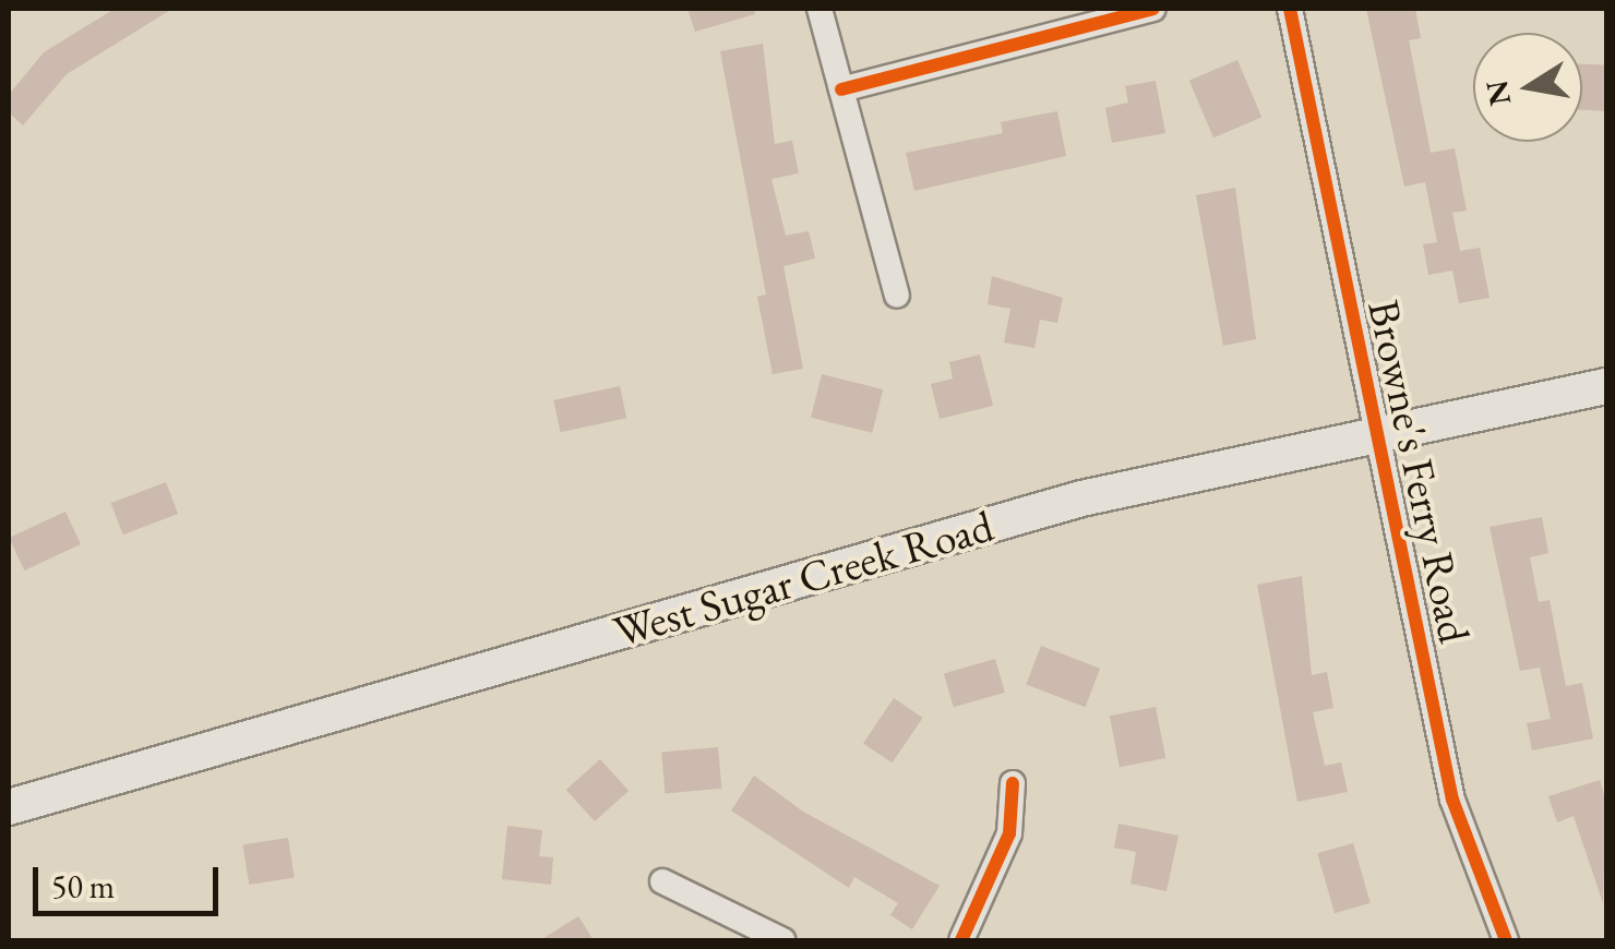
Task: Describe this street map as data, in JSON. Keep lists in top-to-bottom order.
{
  "streets": {
    "main road": ["West Sugar Creek Road"],
    "street": ["Browne's Ferry Road"]
  },
  "crossings": [
    ["Browne's Ferry Road", "West Sugar Creek Road"]
  ],
  "scale_bar": "50 m",
  "north": "left"
}
